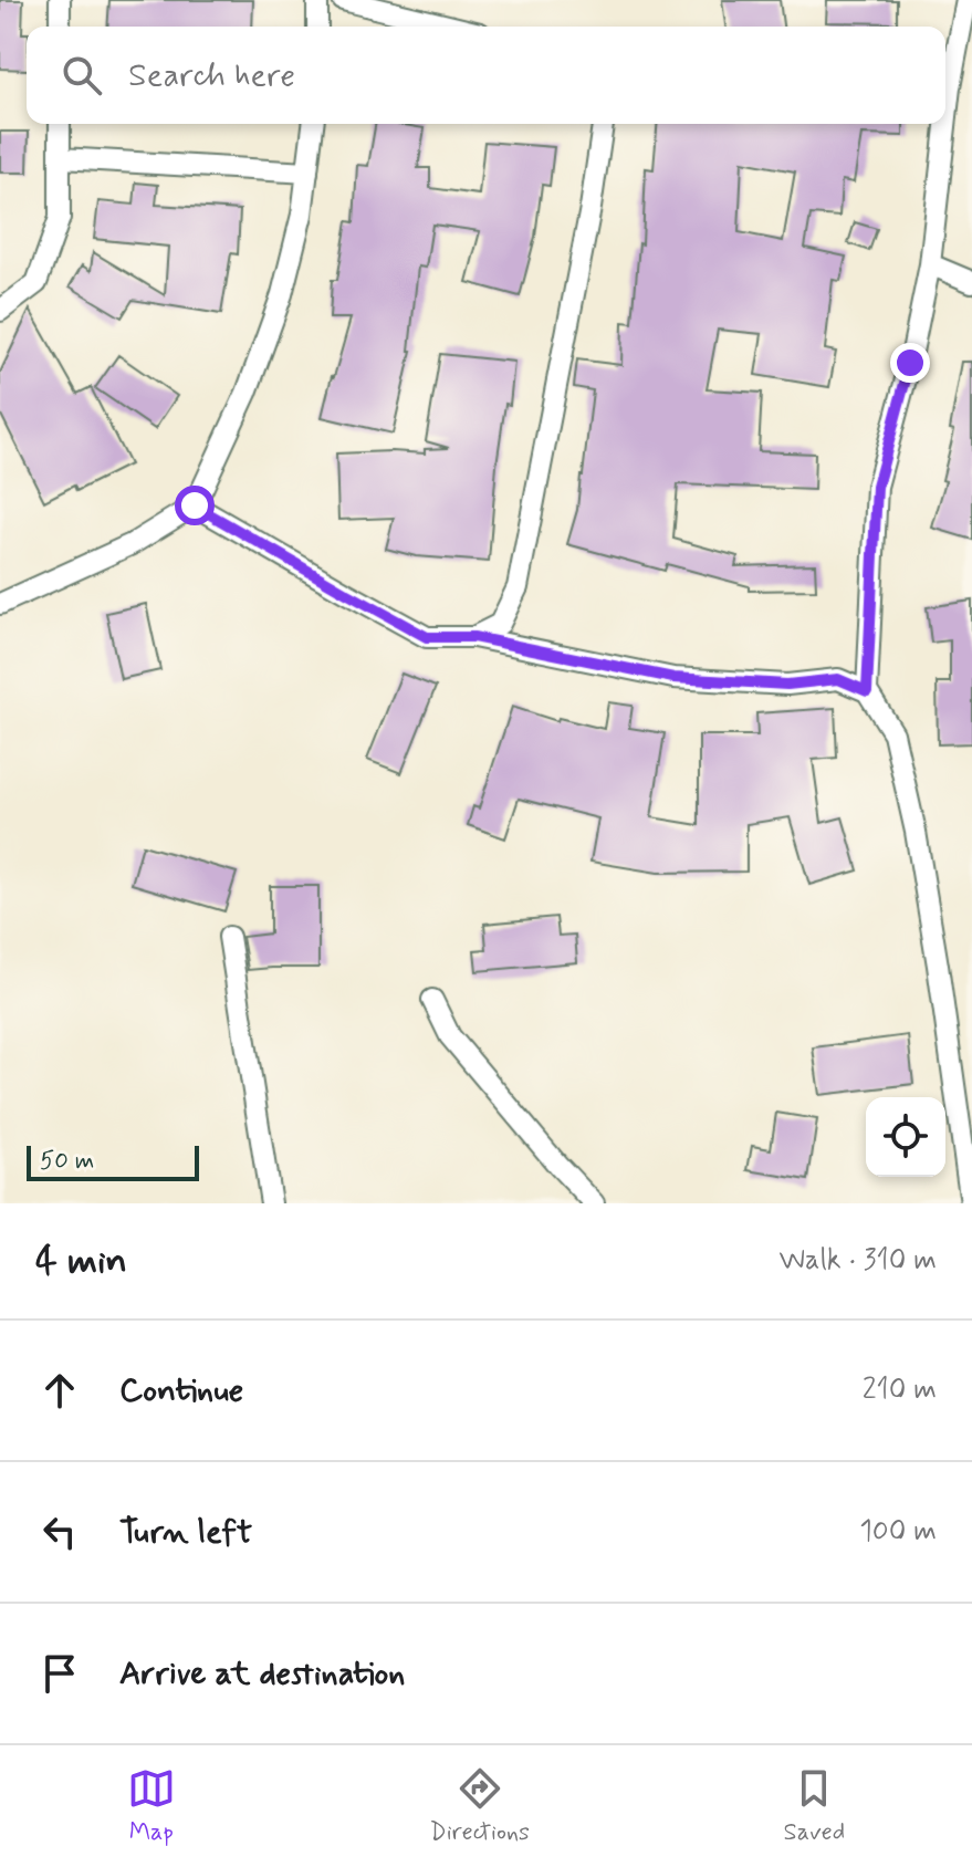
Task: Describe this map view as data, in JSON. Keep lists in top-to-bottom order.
{
  "scale_bar": "50 m",
  "page": {
    "search": "Search here",
    "scale": "50 m",
    "heading": ["4 min", "Walk · 310 m"],
    "list": [
      ["Continue", "210 m"],
      ["Turn left", "100 m"],
      "Arrive at destination"
    ],
    "nav": ["Map", "Directions", "Saved"]
  }
}
